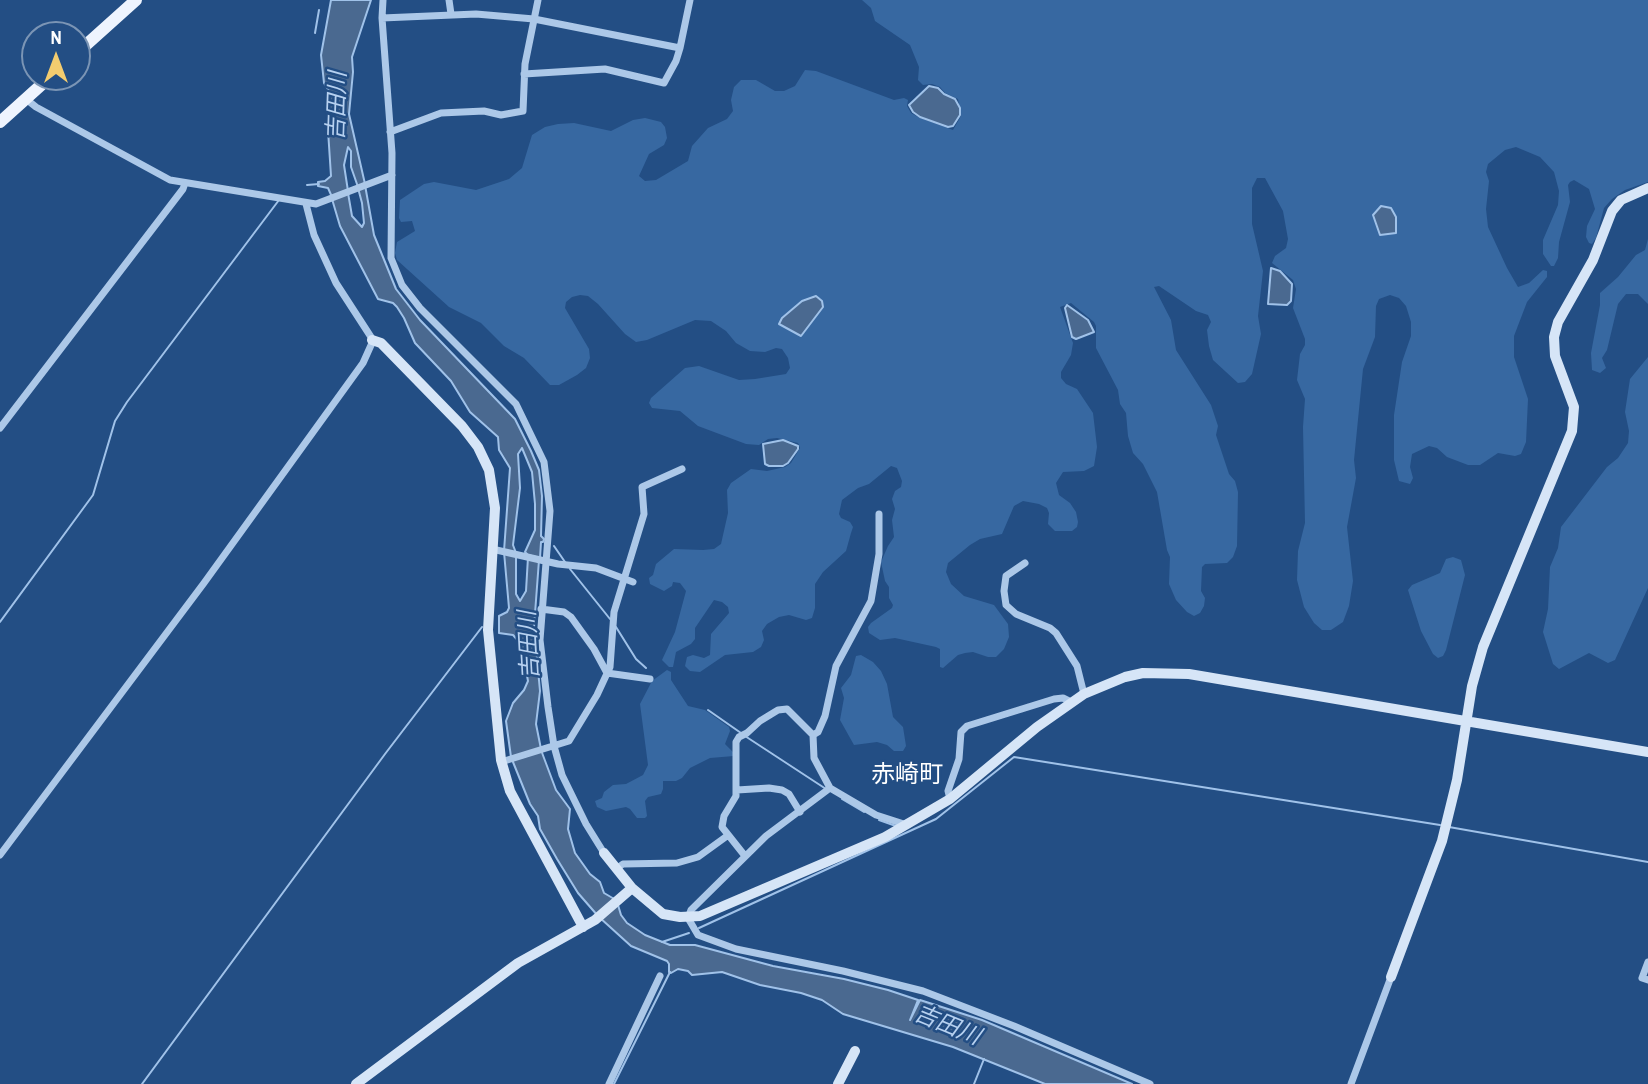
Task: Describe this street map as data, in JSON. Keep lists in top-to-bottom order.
{
  "districts": ["赤崎町"],
  "water": ["吉田川"],
  "north": "top"
}
